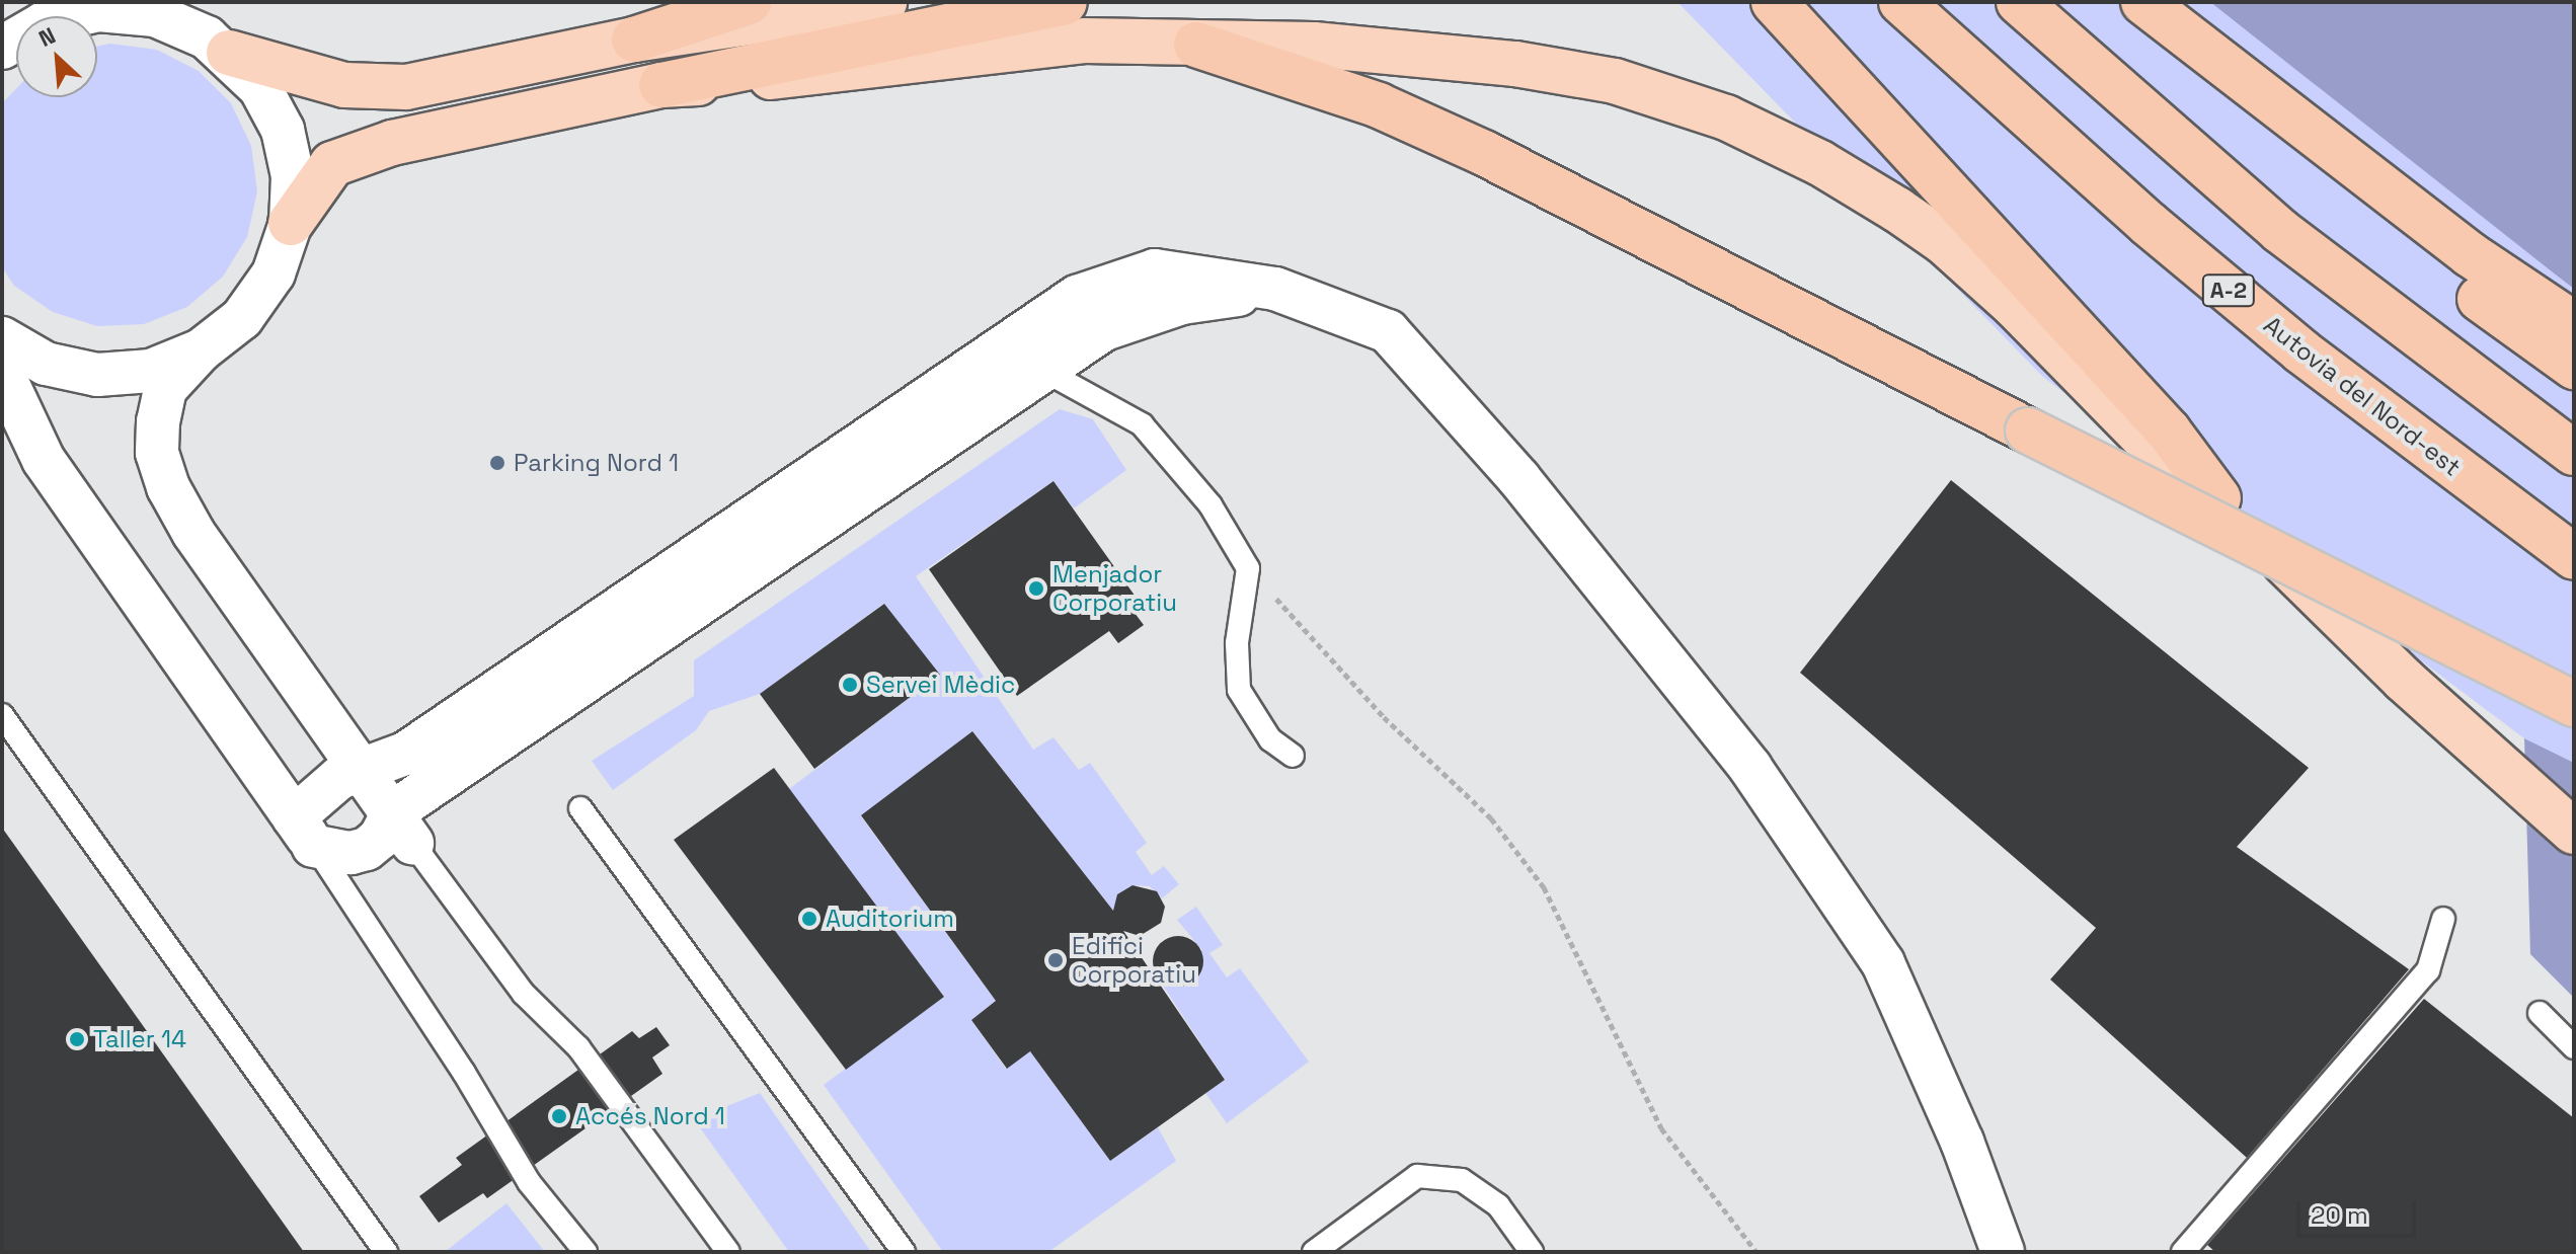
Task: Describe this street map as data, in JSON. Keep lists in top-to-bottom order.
{
  "streets": {
    "highway": ["A-2", "Autovia del Nord-est"]
  },
  "places": [
    "Parking Nord 1",
    "Menjador Corporatiu",
    "Servei Mèdic",
    "Auditorium",
    "Edifici Corporatiu",
    "Taller 14",
    "Accés Nord 1"
  ],
  "scale_bar": "20 m",
  "north": "top left"
}
